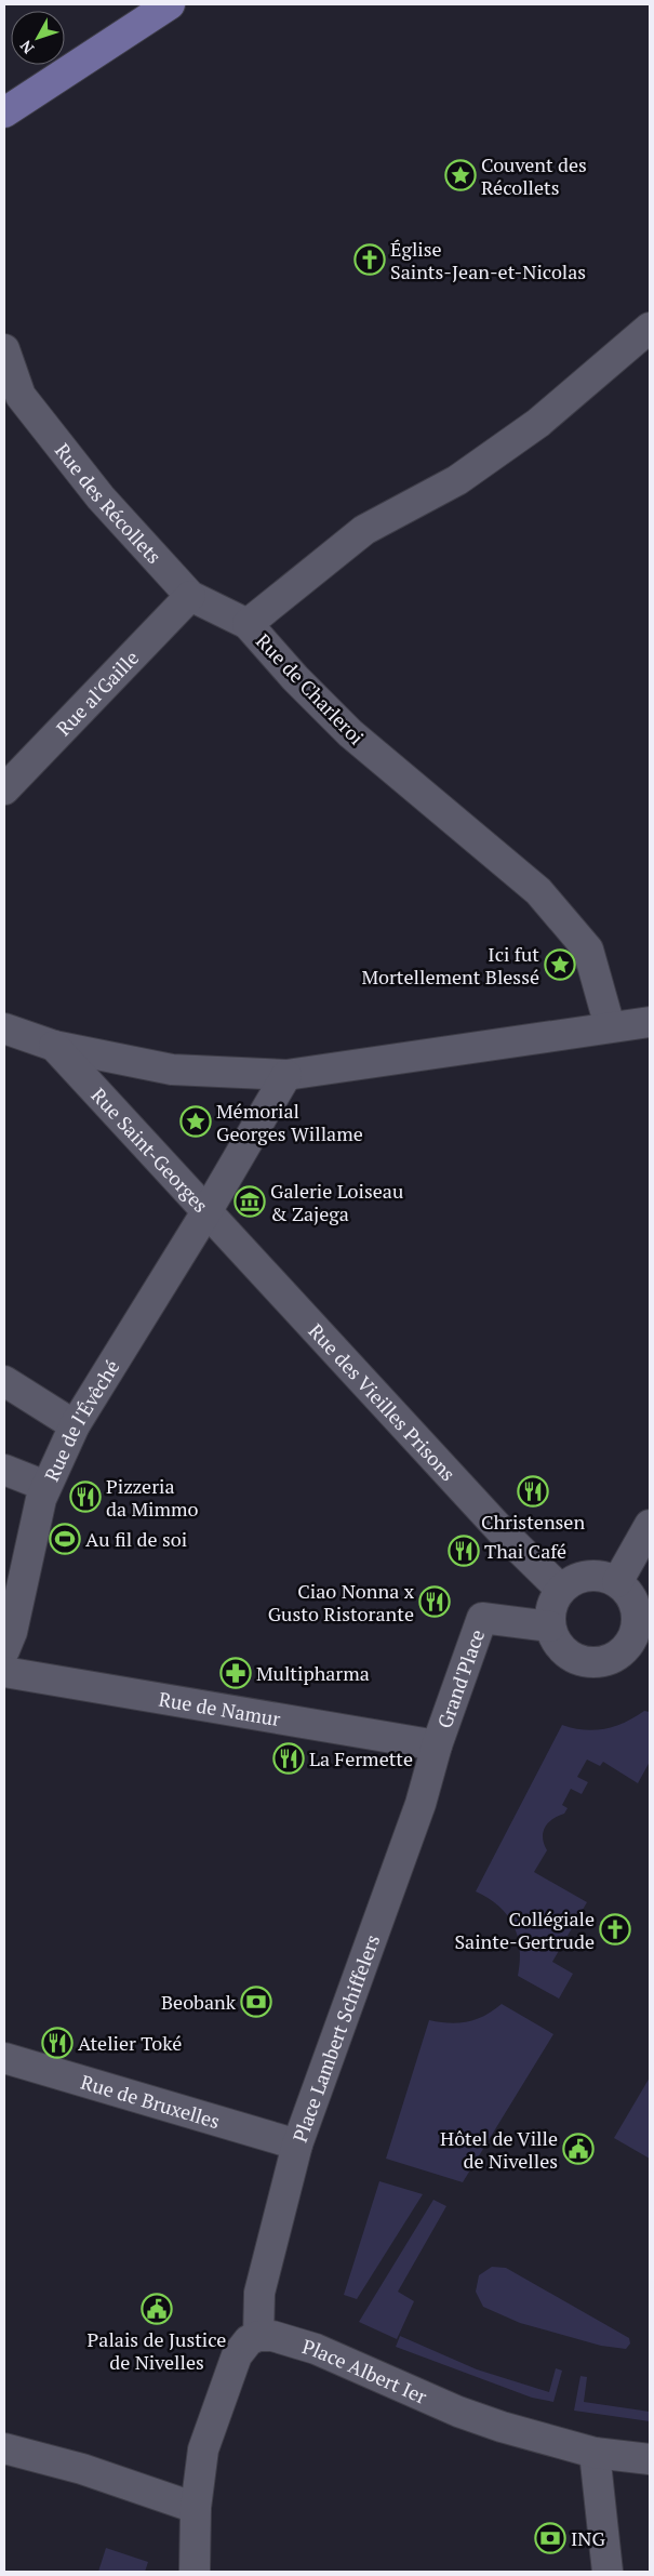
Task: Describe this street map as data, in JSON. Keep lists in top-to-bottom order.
{
  "streets": {
    "street": [
      "Rue des Récollets",
      "Rue de Charleroi",
      "Rue al'Gaille",
      "Rue Saint-Georges",
      "Rue des Vieilles Prisons",
      "Rue de l'Évêché",
      "Grand'Place",
      "Rue de Namur",
      "Place Lambert Schiffelers",
      "Rue de Bruxelles",
      "Place Albert Ier"
    ]
  },
  "crossings": [
    ["Rue des Récollets", "Rue de Charleroi"],
    ["Rue des Récollets", "Rue al'Gaille"],
    ["Rue de Charleroi", "Rue Saint-Georges"],
    ["Rue Saint-Georges", "Rue des Vieilles Prisons"],
    ["Rue Saint-Georges", "Rue de l'Évêché"],
    ["Rue des Vieilles Prisons", "Rue de l'Évêché"],
    ["Rue des Vieilles Prisons", "Grand'Place"],
    ["Grand'Place", "Rue de Namur"],
    ["Grand'Place", "Place Lambert Schiffelers"],
    ["Rue de Namur", "Place Lambert Schiffelers"],
    ["Place Lambert Schiffelers", "Rue de Bruxelles"],
    ["Place Lambert Schiffelers", "Place Albert Ier"]
  ],
  "places": {
    "place": ["Couvent des Récollets", "Ici fut Mortellement Blessé", "Mémorial Georges Willame"],
    "church": ["Église Saints-Jean-et-Nicolas", "Collégiale Sainte-Gertrude"],
    "museum": ["Galerie Loiseau & Zajega"],
    "restaurant": [
      "Christensen",
      "Pizzeria da Mimmo",
      "Thai Café",
      "Ciao Nonna x Gusto Ristorante",
      "La Fermette",
      "Atelier Toké"
    ],
    "sports": ["Au fil de soi"],
    "pharmacy": ["Multipharma"],
    "bank": ["Beobank", "ING"],
    "public building": ["Hôtel de Ville de Nivelles", "Palais de Justice de Nivelles"]
  },
  "north": "bottom left"
}
